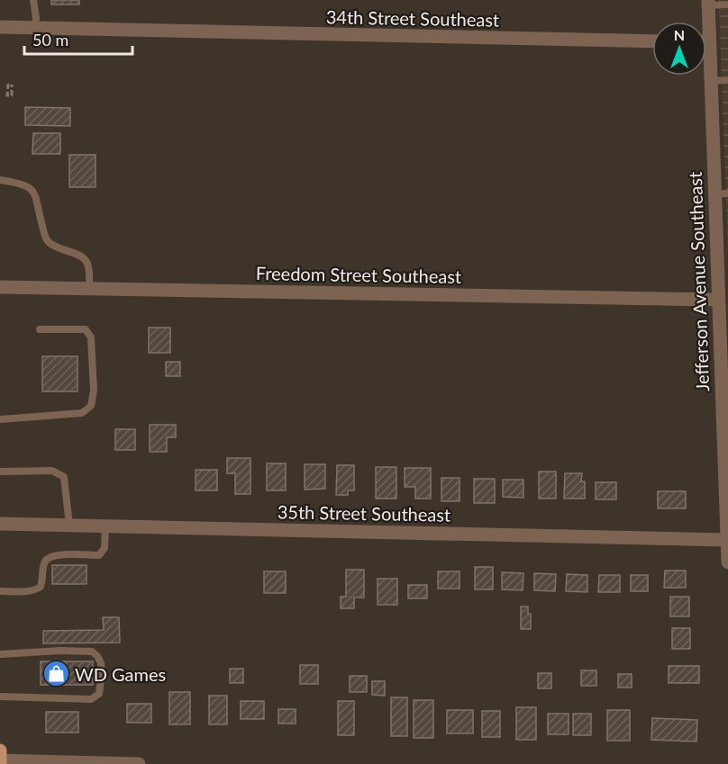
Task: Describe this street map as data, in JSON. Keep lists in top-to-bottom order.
{
  "streets": {
    "street": [
      "34th Street Southeast",
      "Freedom Street Southeast",
      "Jefferson Avenue Southeast",
      "35th Street Southeast"
    ]
  },
  "crossings": [
    ["Freedom Street Southeast", "Jefferson Avenue Southeast"],
    ["Jefferson Avenue Southeast", "35th Street Southeast"]
  ],
  "places": {
    "shop": ["WD Games"]
  },
  "scale_bar": "50 m",
  "north": "top"
}
